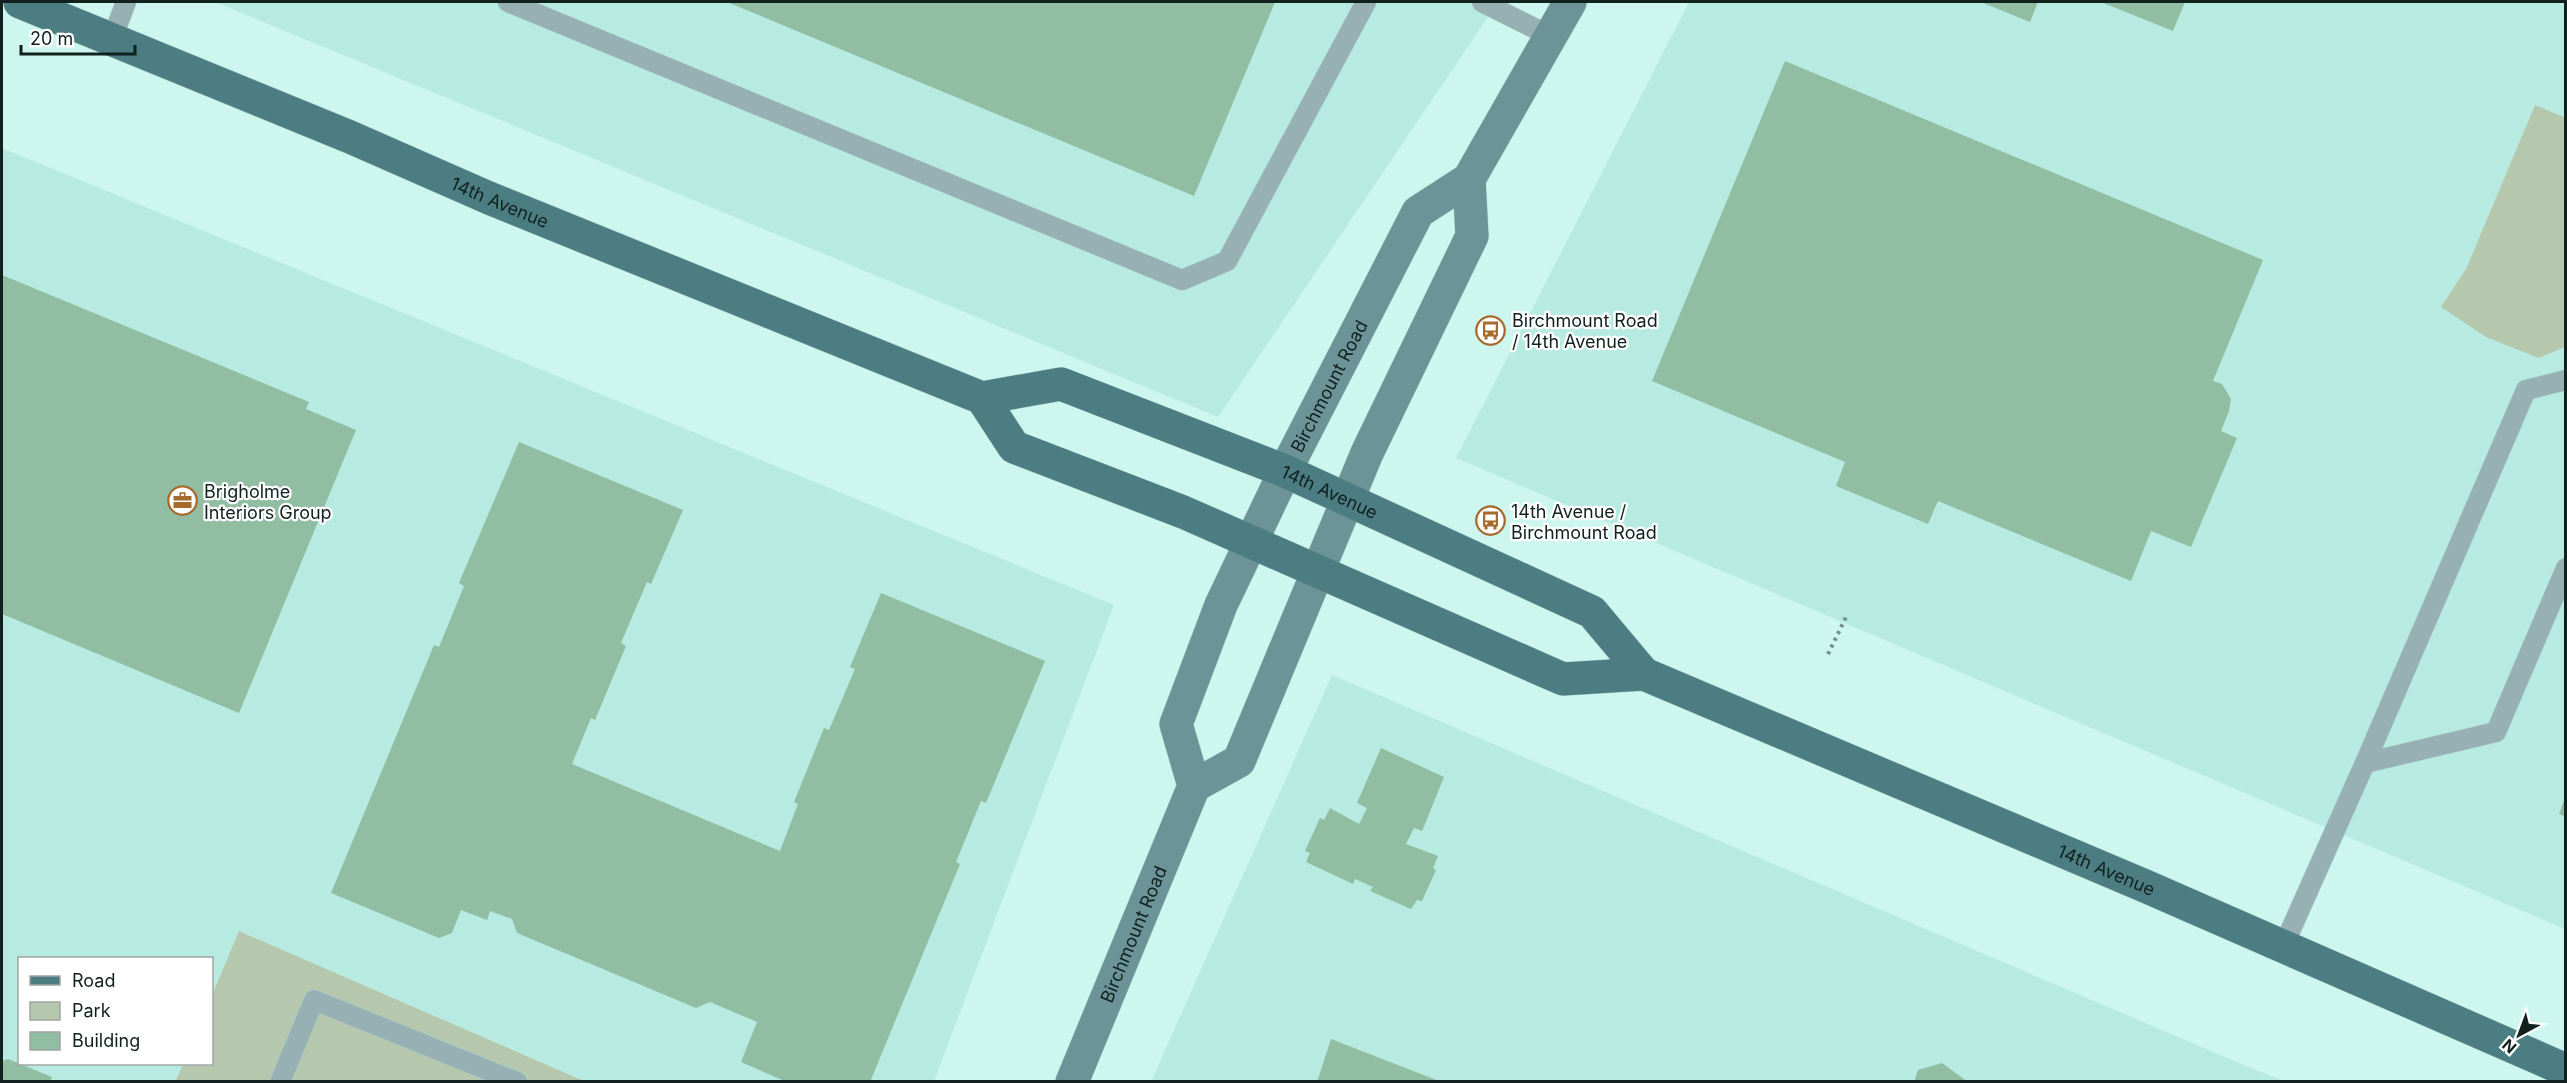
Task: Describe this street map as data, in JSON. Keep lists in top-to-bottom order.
{
  "streets": {
    "main road": ["14th Avenue", "Birchmount Road"]
  },
  "crossings": [
    ["14th Avenue", "Birchmount Road"]
  ],
  "places": {
    "bus stop": ["Birchmount Road / 14th Avenue", "14th Avenue / Birchmount Road"],
    "office": ["Brigholme Interiors Group"]
  },
  "legend": ["Road", "Park", "Building"],
  "scale_bar": "20 m",
  "north": "bottom left"
}
